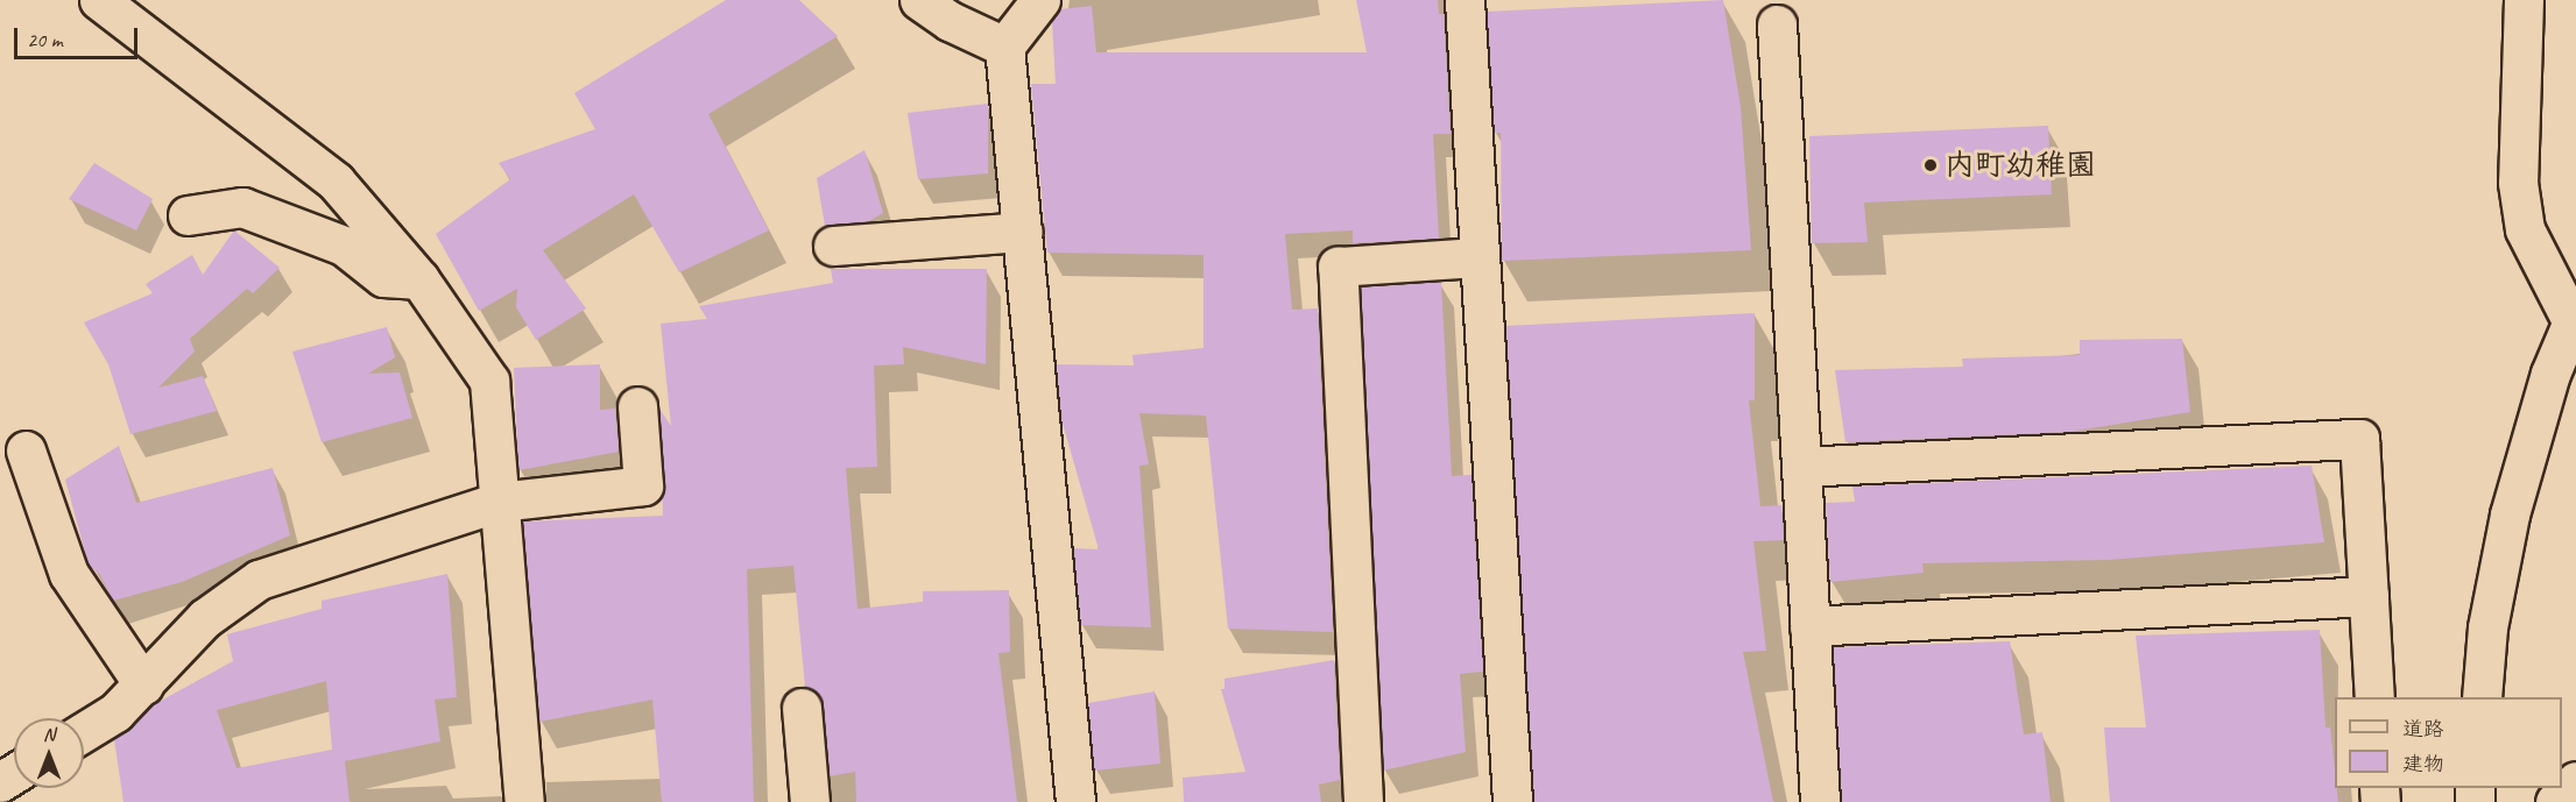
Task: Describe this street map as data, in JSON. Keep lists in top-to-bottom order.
{
  "places": ["内町幼稚園"],
  "legend": ["道路", "建物"],
  "scale_bar": "20 m",
  "north": "top"
}
